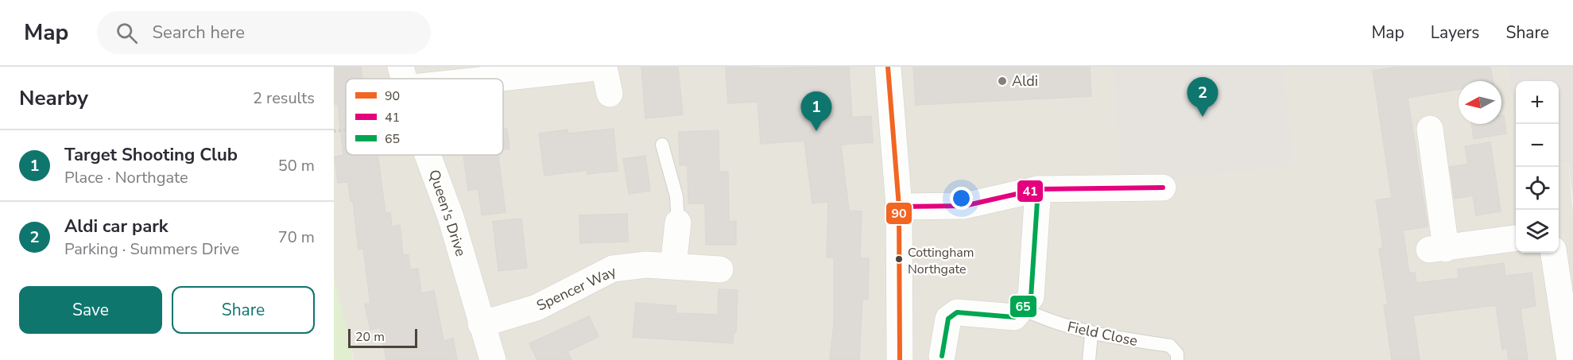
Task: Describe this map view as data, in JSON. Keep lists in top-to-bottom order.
{
  "streets": {
    "street": ["Queen's Drive", "Spencer Way"],
    "lane": ["Field Close"]
  },
  "crossings": [
    ["Queen's Drive", "Spencer Way"]
  ],
  "places": ["Aldi", "Cottingham Northgate"],
  "lines": ["transit line 90", "transit line 41", "transit line 65"],
  "legend": ["90", "41", "65"],
  "scale_bar": "20 m",
  "north": "left",
  "page": {
    "header": "Map",
    "search": "Search here",
    "nav": ["Map", "Layers", "Share"],
    "heading": ["Nearby", "2 results"],
    "pins": ["2", "1"],
    "map_buttons": ["+", "−"],
    "list": [
      {
        "mark": "1",
        "name": "Target Shooting Club",
        "note": "Place · Northgate",
        "value": "50 m"
      },
      {
        "mark": "2",
        "name": "Aldi car park",
        "note": "Parking · Summers Drive",
        "value": "70 m"
      }
    ],
    "buttons": ["Save", "Share"],
    "scale": "20 m"
  }
}
